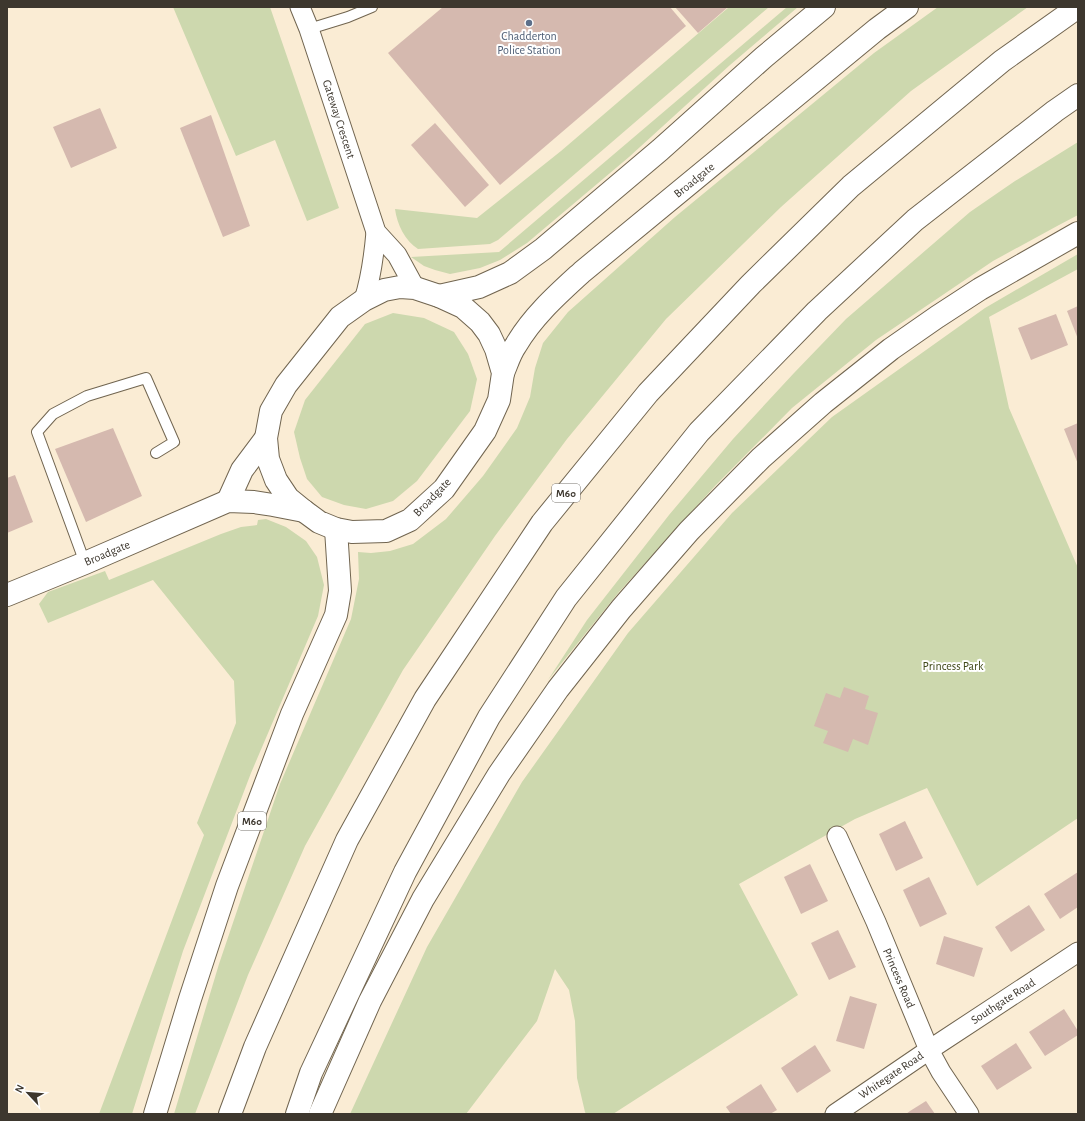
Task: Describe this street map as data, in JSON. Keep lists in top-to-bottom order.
{
  "streets": {
    "main road": ["Broadgate", "M60"],
    "street": [
      "Gateway Crescent",
      "Princess Road",
      "Southgate Road",
      "Whitegate Road"
    ]
  },
  "crossings": [
    ["Gateway Crescent", "Broadgate"],
    ["Broadgate", "M60"],
    ["Princess Road", "Southgate Road"],
    ["Princess Road", "Whitegate Road"],
    ["Southgate Road", "Whitegate Road"]
  ],
  "parks": ["Princess Park"],
  "places": ["Chadderton Police Station"],
  "north": "top left"
}
